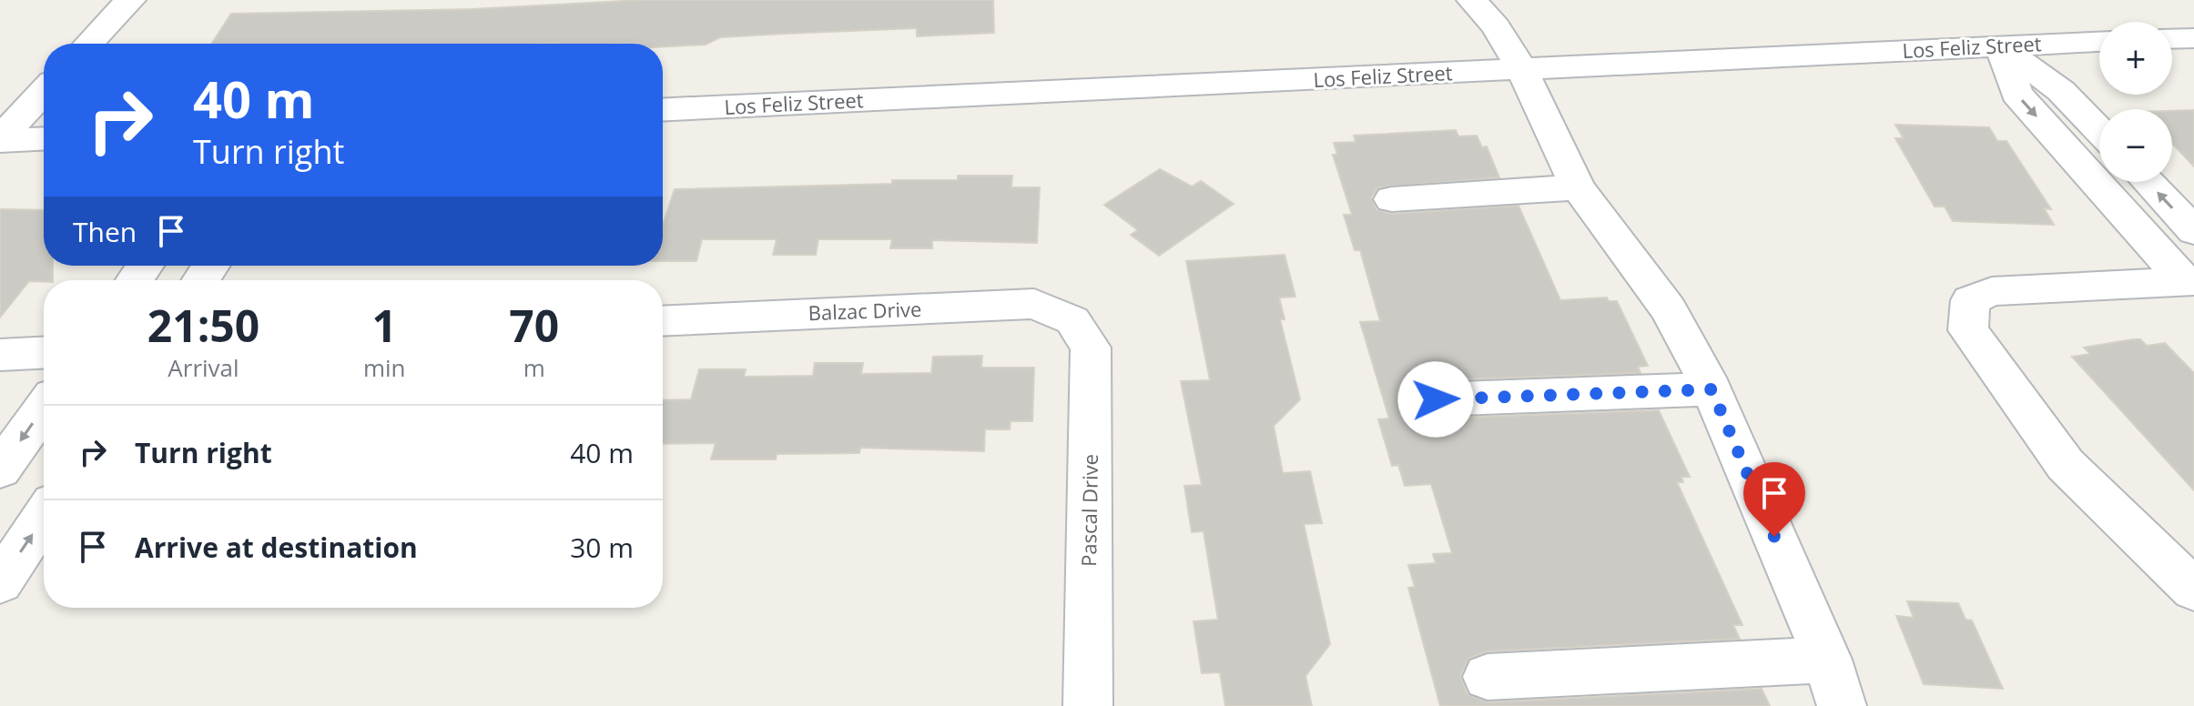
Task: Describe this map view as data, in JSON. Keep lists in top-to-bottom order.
{
  "streets": {
    "street": ["Los Feliz Street", "Balzac Drive", "Pascal Drive"]
  },
  "crossings": [
    ["Balzac Drive", "Pascal Drive"]
  ],
  "page": {
    "map_buttons": ["+", "−"],
    "turn": ["40 m", "Turn right"],
    "then": "Then",
    "eta": [
      "21:50",
      "Arrival",
      "1",
      "min",
      "70",
      "m"
    ],
    "list": [
      {
        "name": "Turn right",
        "value": "40 m"
      },
      {
        "name": "Arrive at destination",
        "value": "30 m"
      }
    ]
  }
}
